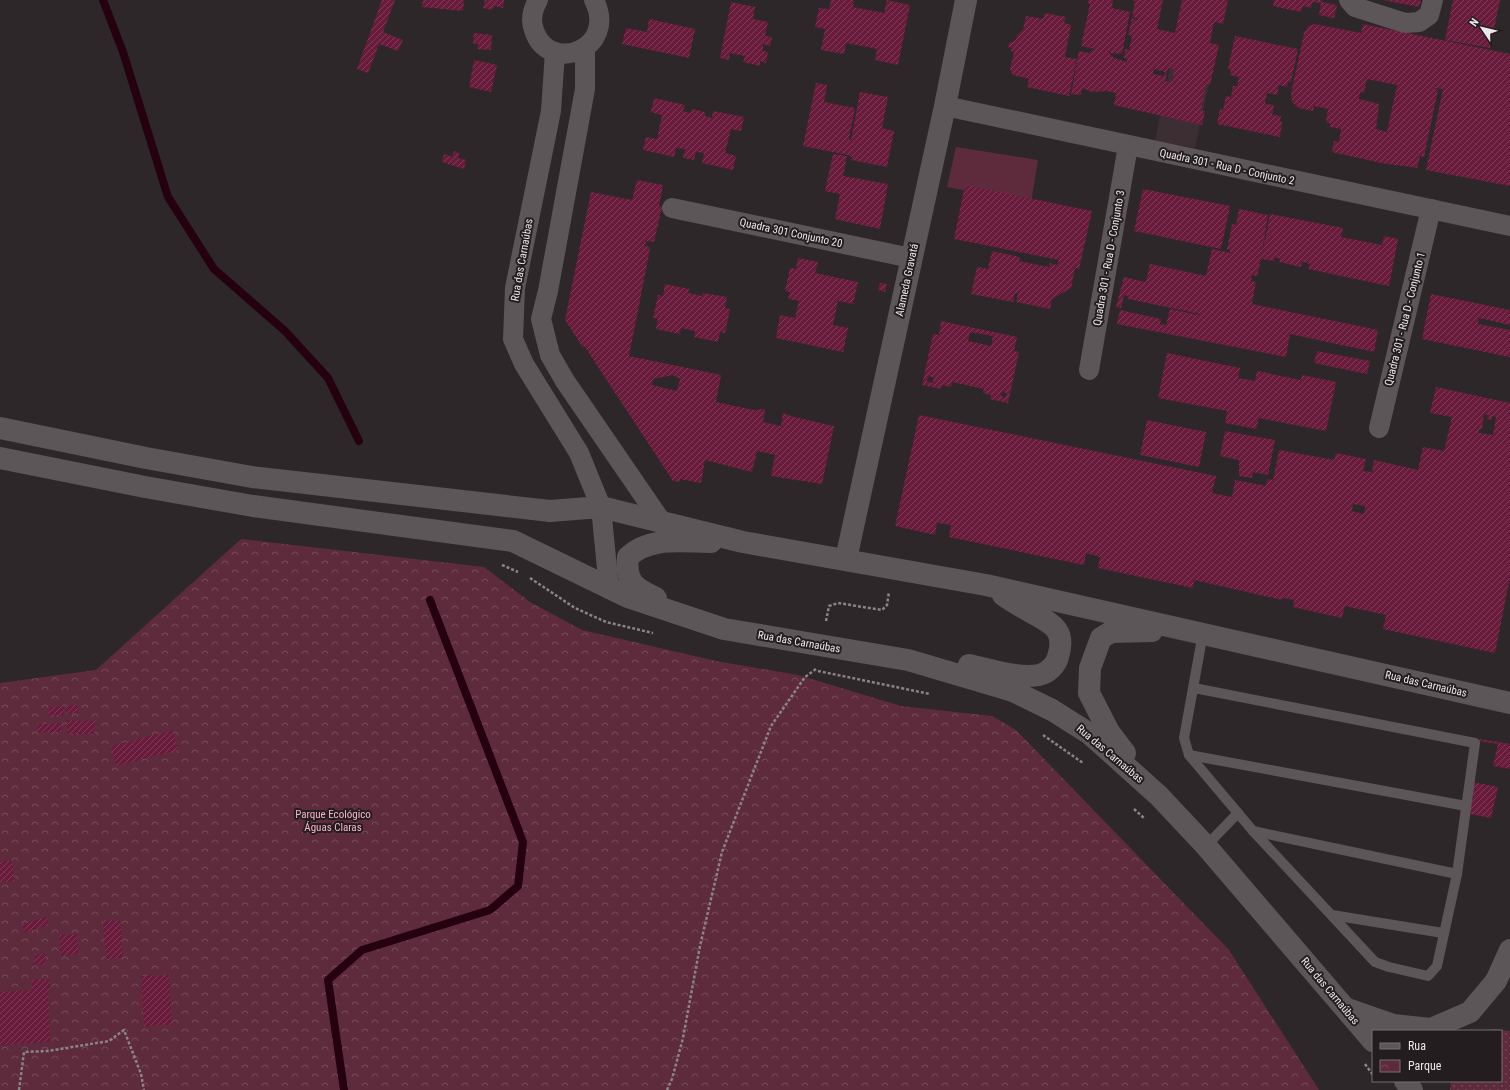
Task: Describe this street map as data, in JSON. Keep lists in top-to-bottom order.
{
  "streets": {
    "street": [
      "Quadra 301 - Rua D - Conjunto 2",
      "Quadra 301 Conjunto 20",
      "Quadra 301 - Rua D - Conjunto 3",
      "Rua das Carnaúbas",
      "Alameda Gravatá",
      "Quadra 301 - Rua D - Conjunto 1"
    ]
  },
  "crossings": [
    ["Quadra 301 - Rua D - Conjunto 2", "Quadra 301 - Rua D - Conjunto 3"],
    ["Quadra 301 - Rua D - Conjunto 2", "Alameda Gravatá"],
    ["Quadra 301 - Rua D - Conjunto 2", "Quadra 301 - Rua D - Conjunto 1"],
    ["Quadra 301 Conjunto 20", "Alameda Gravatá"],
    ["Rua das Carnaúbas", "Alameda Gravatá"]
  ],
  "parks": ["Parque Ecológico Águas Claras"],
  "legend": ["Rua", "Parque"],
  "north": "top left"
}
